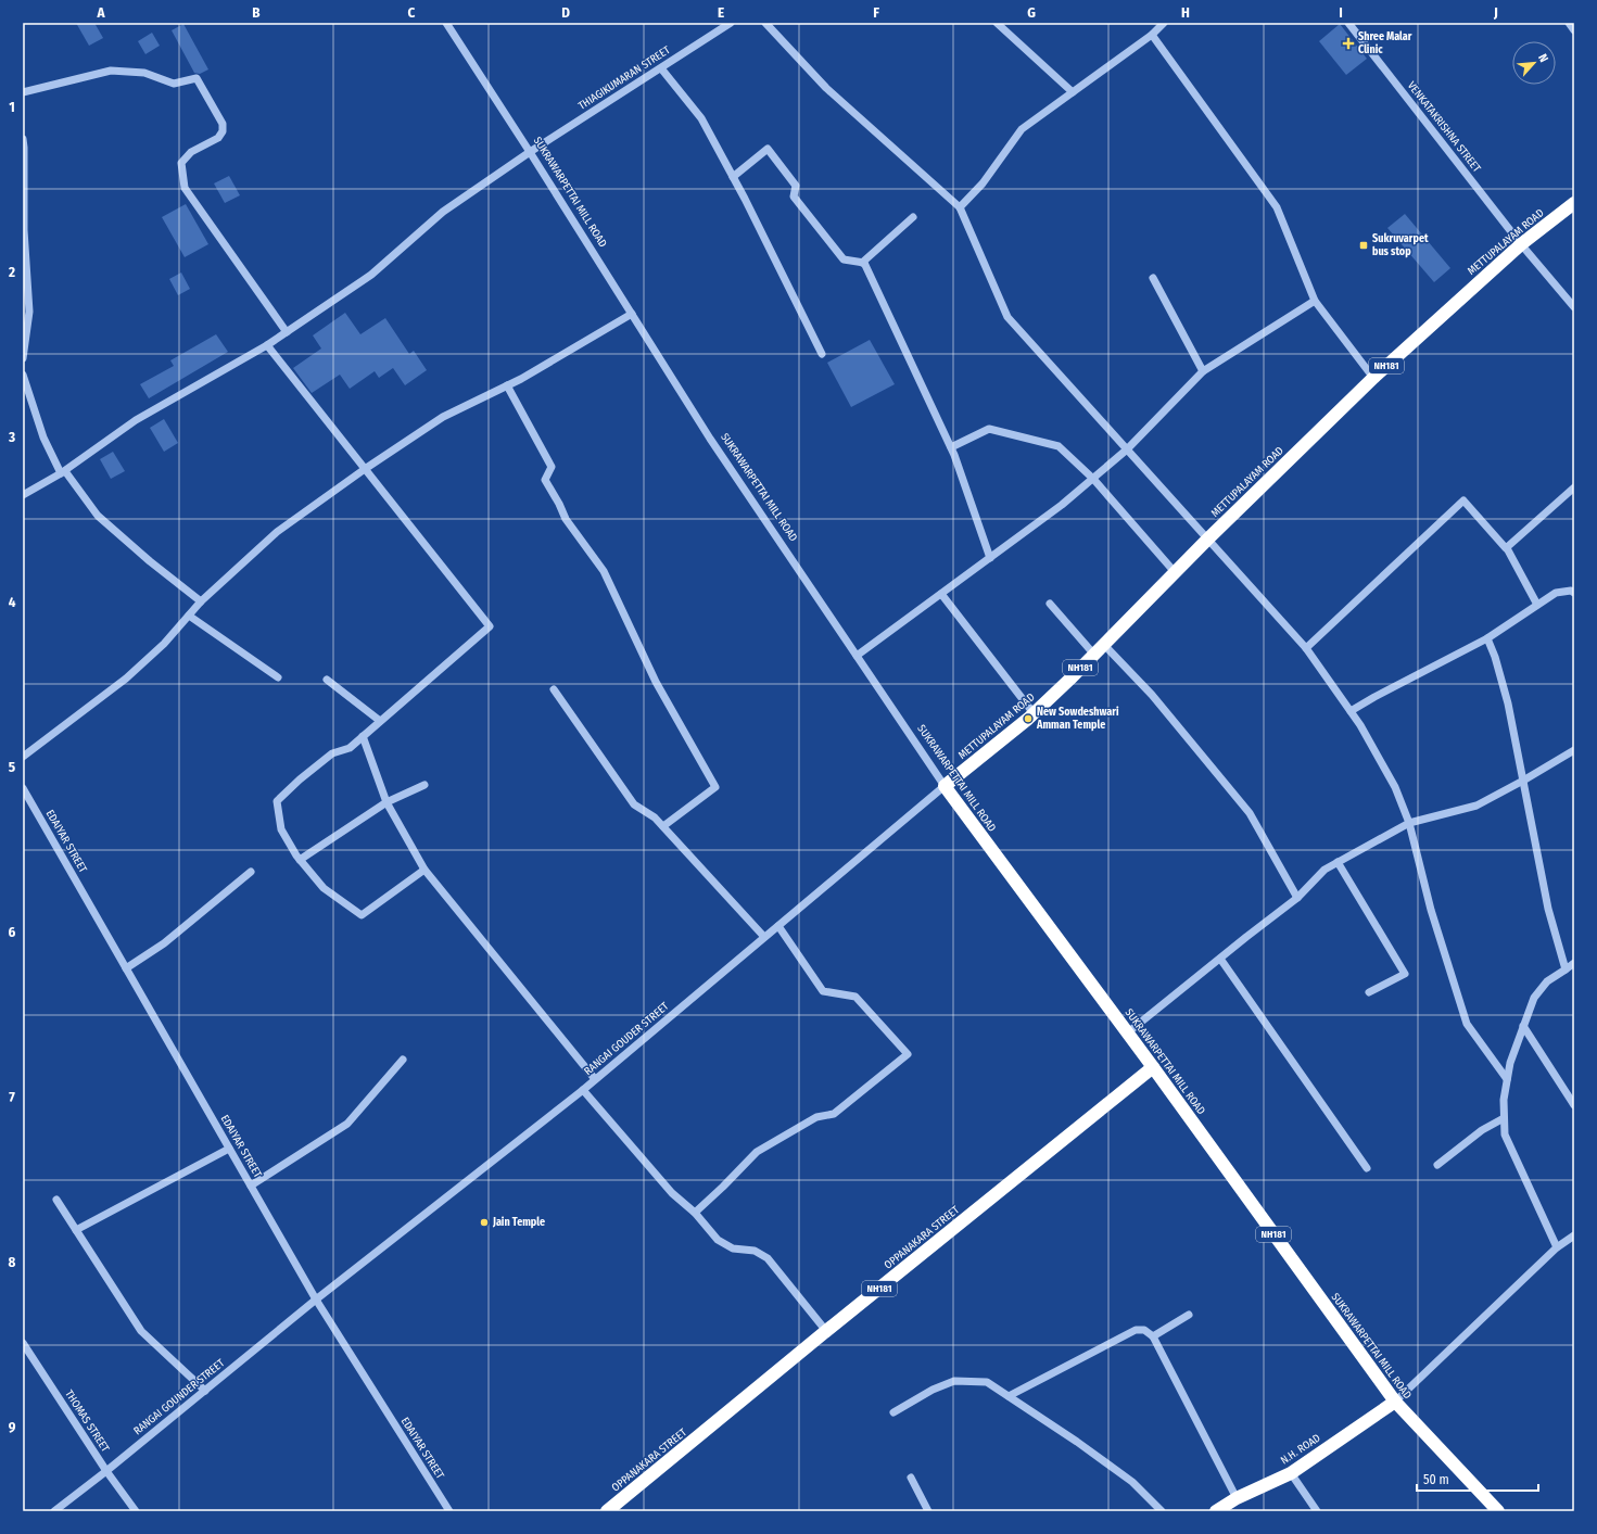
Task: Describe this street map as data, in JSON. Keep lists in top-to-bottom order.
{
  "streets": {
    "highway": [
      "SUKRAWARPETTAI MILL ROAD",
      "METTUPALAYAM ROAD",
      "NH181",
      "OPPANAKARA STREET",
      "N.H. ROAD"
    ],
    "street": [
      "THIAGIKUMARAN STREET",
      "VENKATAKRISHNA STREET",
      "EDAIYAR STREET",
      "RANGAI GOUDER STREET",
      "RANGAI GOUNDER STREET",
      "THOMAS STREET"
    ]
  },
  "crossings": [
    ["THIAGIKUMARAN STREET", "SUKRAWARPETTAI MILL ROAD"],
    ["VENKATAKRISHNA STREET", "METTUPALAYAM ROAD"],
    ["SUKRAWARPETTAI MILL ROAD", "METTUPALAYAM ROAD"],
    ["SUKRAWARPETTAI MILL ROAD", "RANGAI GOUDER STREET"],
    ["SUKRAWARPETTAI MILL ROAD", "OPPANAKARA STREET"],
    ["SUKRAWARPETTAI MILL ROAD", "N.H. ROAD"],
    ["METTUPALAYAM ROAD", "RANGAI GOUDER STREET"],
    ["EDAIYAR STREET", "RANGAI GOUDER STREET"],
    ["EDAIYAR STREET", "RANGAI GOUNDER STREET"],
    ["RANGAI GOUDER STREET", "RANGAI GOUNDER STREET"],
    ["RANGAI GOUNDER STREET", "THOMAS STREET"]
  ],
  "places": {
    "health": ["Shree Malar Clinic"],
    "transit": ["Sukruvarpet bus stop"],
    "other": ["New Sowdeshwari Amman Temple", "Jain Temple"]
  },
  "scale_bar": "50 m",
  "north": "top right",
  "grid": {
    "columns": [
      "A",
      "B",
      "C",
      "D",
      "E",
      "F",
      "G",
      "H",
      "I",
      "J"
    ],
    "rows": [
      "1",
      "2",
      "3",
      "4",
      "5",
      "6",
      "7",
      "8",
      "9"
    ]
  }
}
